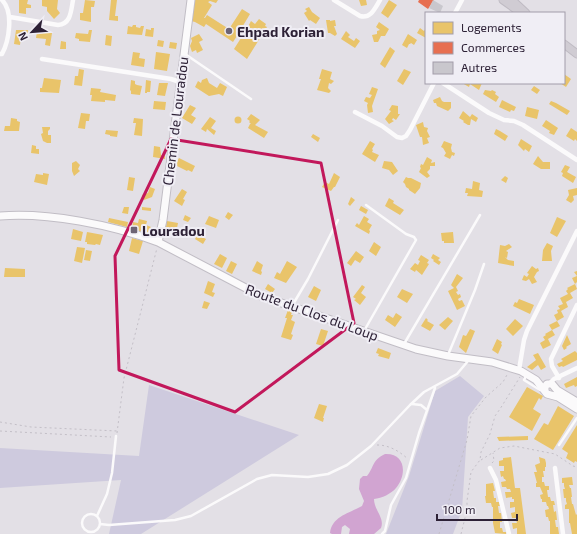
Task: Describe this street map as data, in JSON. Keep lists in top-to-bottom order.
{
  "streets": {
    "street": ["Chemin de Louradou", "Route du Clos du Loup"]
  },
  "crossings": [
    ["Chemin de Louradou", "Route du Clos du Loup"]
  ],
  "places": {
    "other": ["Ehpad Korian"],
    "transit": ["Louradou"]
  },
  "legend": ["Logements", "Commerces", "Autres"],
  "scale_bar": "100 m",
  "north": "bottom left"
}
